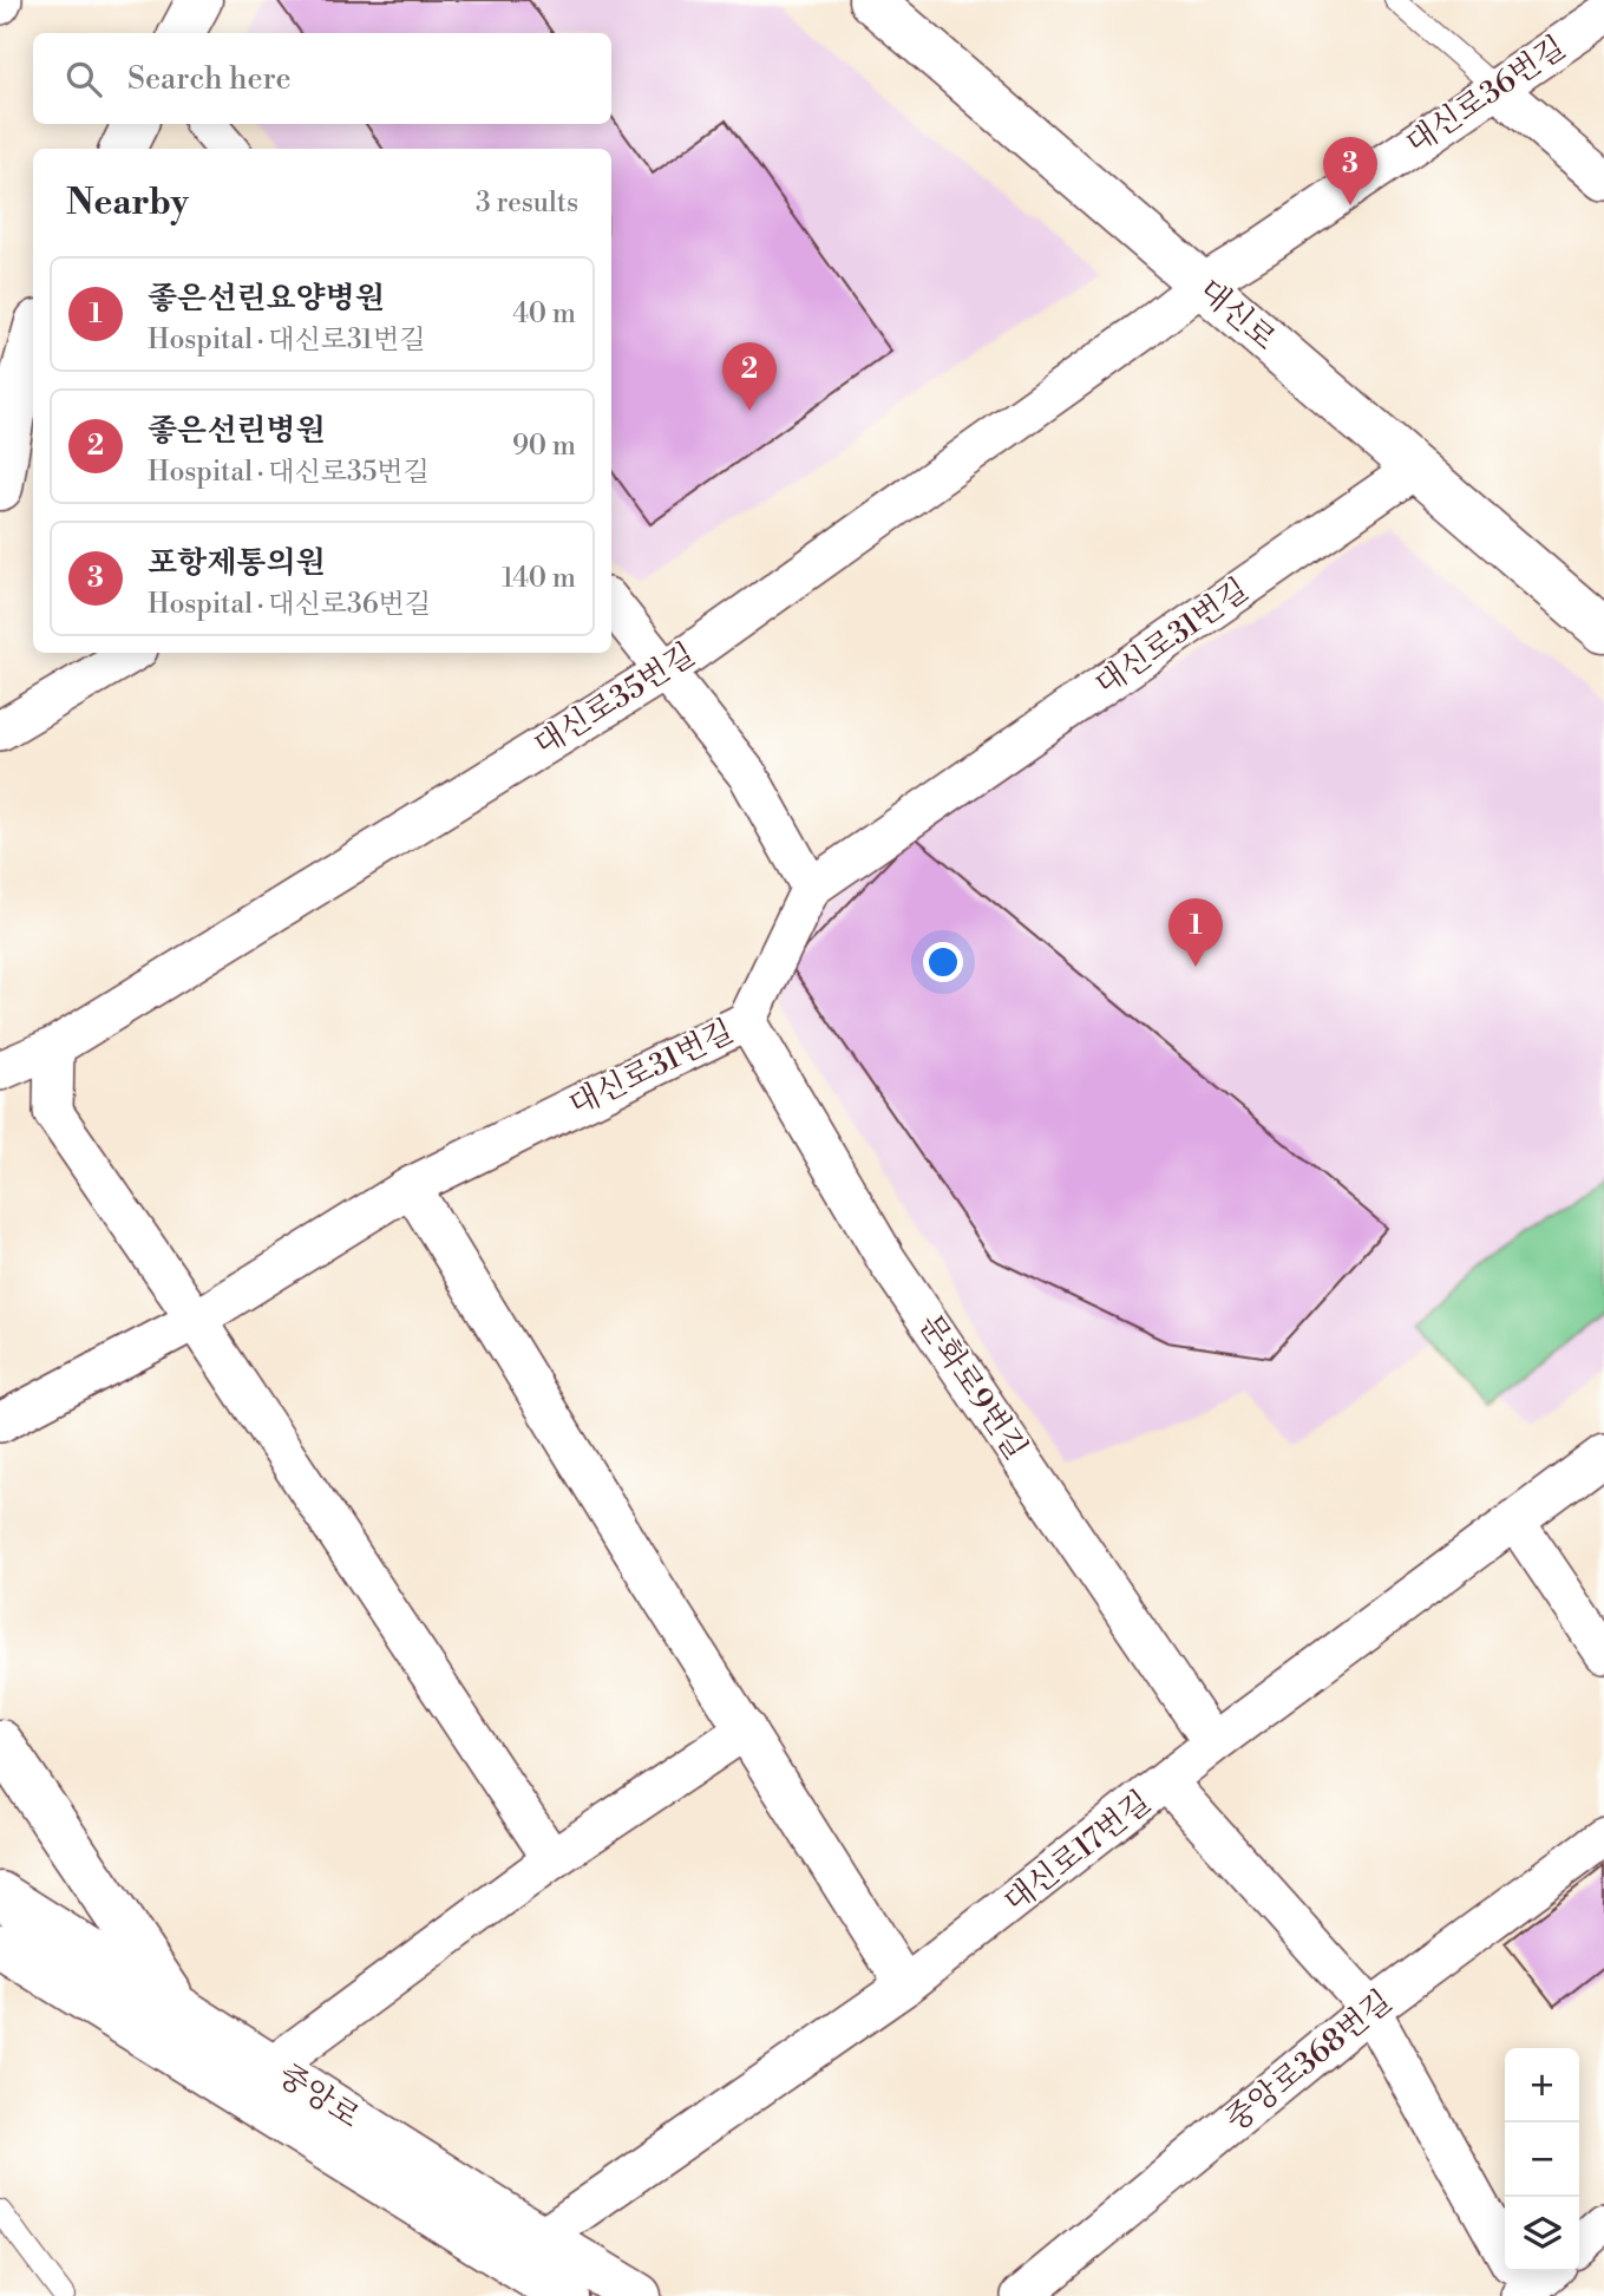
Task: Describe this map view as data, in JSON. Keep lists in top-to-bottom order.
{
  "streets": {
    "main road": ["대신로", "중앙로"],
    "street": [
      "대신로36번길",
      "대신로31번길",
      "대신로35번길",
      "문화로9번길",
      "대신로17번길",
      "중앙로368번길"
    ]
  },
  "crossings": [
    ["대신로36번길", "대신로"],
    ["대신로36번길", "대신로35번길"],
    ["대신로", "대신로31번길"],
    ["대신로", "대신로35번길"],
    ["대신로31번길", "문화로9번길"],
    ["문화로9번길", "대신로17번길"],
    ["대신로17번길", "중앙로"]
  ],
  "page": {
    "search": "Search here",
    "pins": ["3", "2", "1"],
    "heading": ["Nearby", "3 results"],
    "list": [
      {
        "mark": "1",
        "name": "좋은선린요양병원",
        "note": "Hospital · 대신로31번길",
        "value": "40 m"
      },
      {
        "mark": "2",
        "name": "좋은선린병원",
        "note": "Hospital · 대신로35번길",
        "value": "90 m"
      },
      {
        "mark": "3",
        "name": "포항제통의원",
        "note": "Hospital · 대신로36번길",
        "value": "140 m"
      }
    ],
    "map_buttons": ["+", "−"]
  }
}
